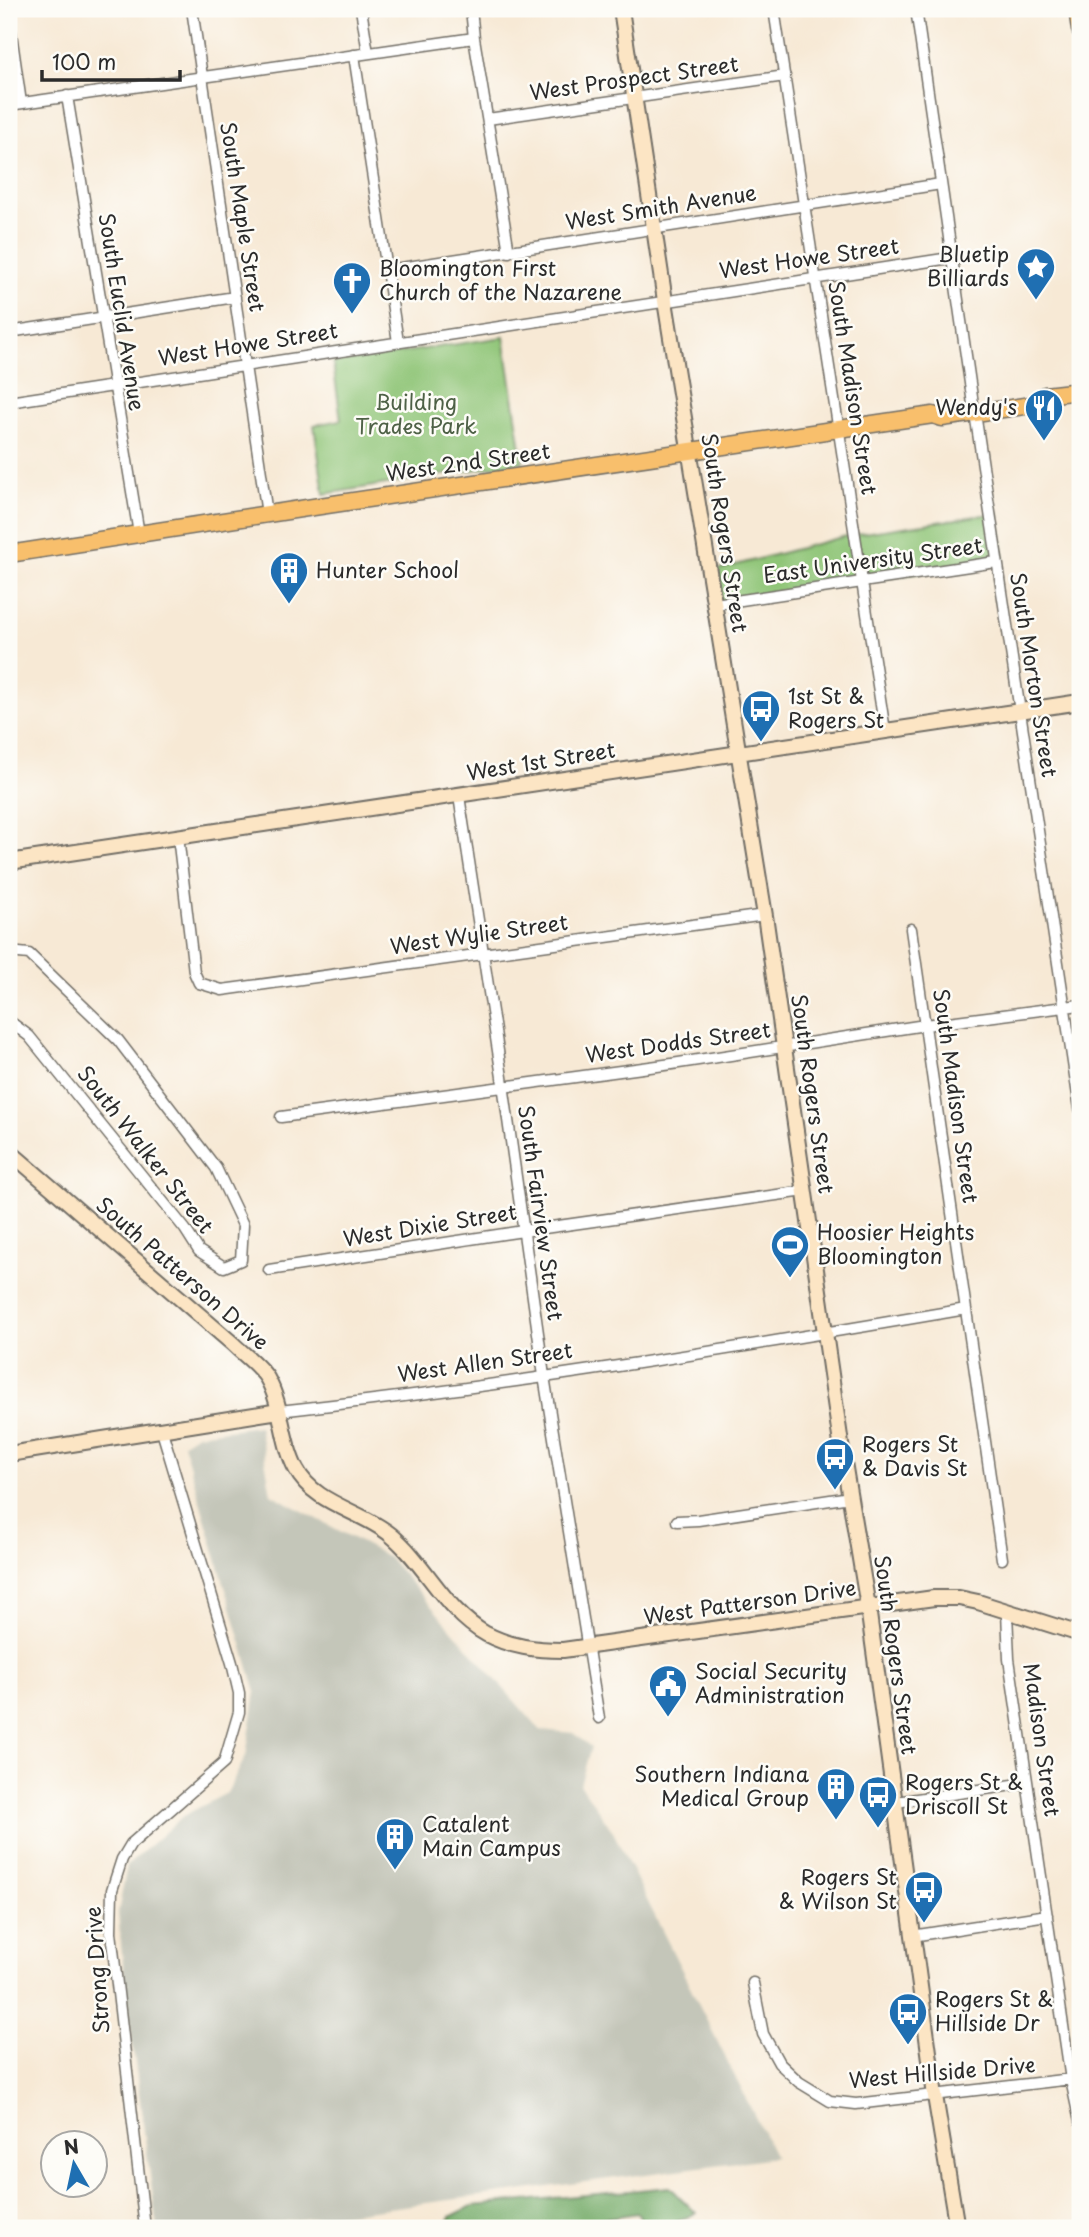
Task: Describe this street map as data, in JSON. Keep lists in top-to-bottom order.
{
  "streets": {
    "main road": ["West 2nd Street"],
    "street": [
      "West Prospect Street",
      "West Smith Avenue",
      "South Maple Street",
      "West Howe Street",
      "South Euclid Avenue",
      "South Madison Street",
      "South Rogers Street",
      "East University Street",
      "South Morton Street",
      "West 1st Street",
      "West Wylie Street",
      "West Dodds Street",
      "South Walker Street",
      "South Fairview Street",
      "West Dixie Street",
      "South Patterson Drive",
      "West Allen Street",
      "West Patterson Drive",
      "Madison Street",
      "Strong Drive",
      "West Hillside Drive"
    ]
  },
  "crossings": [
    ["West Prospect Street", "South Madison Street"],
    ["West Prospect Street", "South Rogers Street"],
    ["West Smith Avenue", "South Madison Street"],
    ["West Smith Avenue", "South Rogers Street"],
    ["West Smith Avenue", "South Morton Street"],
    ["South Maple Street", "West Howe Street"],
    ["South Maple Street", "West 2nd Street"],
    ["West Howe Street", "South Euclid Avenue"],
    ["West Howe Street", "South Madison Street"],
    ["West Howe Street", "South Rogers Street"],
    ["West Howe Street", "South Morton Street"],
    ["South Euclid Avenue", "West 2nd Street"],
    ["South Madison Street", "West 2nd Street"],
    ["South Madison Street", "East University Street"],
    ["South Madison Street", "West 1st Street"],
    ["South Madison Street", "West Dodds Street"],
    ["South Madison Street", "West Allen Street"],
    ["West 2nd Street", "South Rogers Street"],
    ["West 2nd Street", "South Morton Street"],
    ["South Rogers Street", "East University Street"],
    ["South Rogers Street", "West 1st Street"],
    ["South Rogers Street", "West Wylie Street"],
    ["South Rogers Street", "West Dodds Street"],
    ["South Rogers Street", "West Dixie Street"],
    ["South Rogers Street", "West Allen Street"],
    ["South Rogers Street", "West Patterson Drive"],
    ["South Rogers Street", "West Hillside Drive"],
    ["East University Street", "South Morton Street"],
    ["South Morton Street", "West 1st Street"],
    ["South Morton Street", "West Dodds Street"],
    ["West 1st Street", "West Wylie Street"],
    ["West 1st Street", "South Fairview Street"],
    ["West Wylie Street", "South Fairview Street"],
    ["West Dodds Street", "South Fairview Street"],
    ["South Fairview Street", "West Dixie Street"],
    ["South Fairview Street", "South Patterson Drive"],
    ["South Fairview Street", "West Allen Street"],
    ["South Fairview Street", "West Patterson Drive"],
    ["South Patterson Drive", "West Allen Street"],
    ["South Patterson Drive", "West Patterson Drive"],
    ["West Allen Street", "Strong Drive"],
    ["West Patterson Drive", "Madison Street"],
    ["Madison Street", "West Hillside Drive"]
  ],
  "parks": ["Building Trades Park"],
  "places": {
    "place": ["Bluetip Billiards"],
    "church": ["Bloomington First Church of the Nazarene"],
    "restaurant": ["Wendy's"],
    "building": ["Hunter School", "Southern Indiana Medical Group", "Catalent Main Campus"],
    "bus stop": [
      "1st St & Rogers St",
      "Rogers St & Davis St",
      "Rogers St & Driscoll St",
      "Rogers St & Wilson St",
      "Rogers St & Hillside Dr"
    ],
    "sports": ["Hoosier Heights Bloomington"],
    "public building": ["Social Security Administration"]
  },
  "scale_bar": "100 m",
  "north": "top"
}
